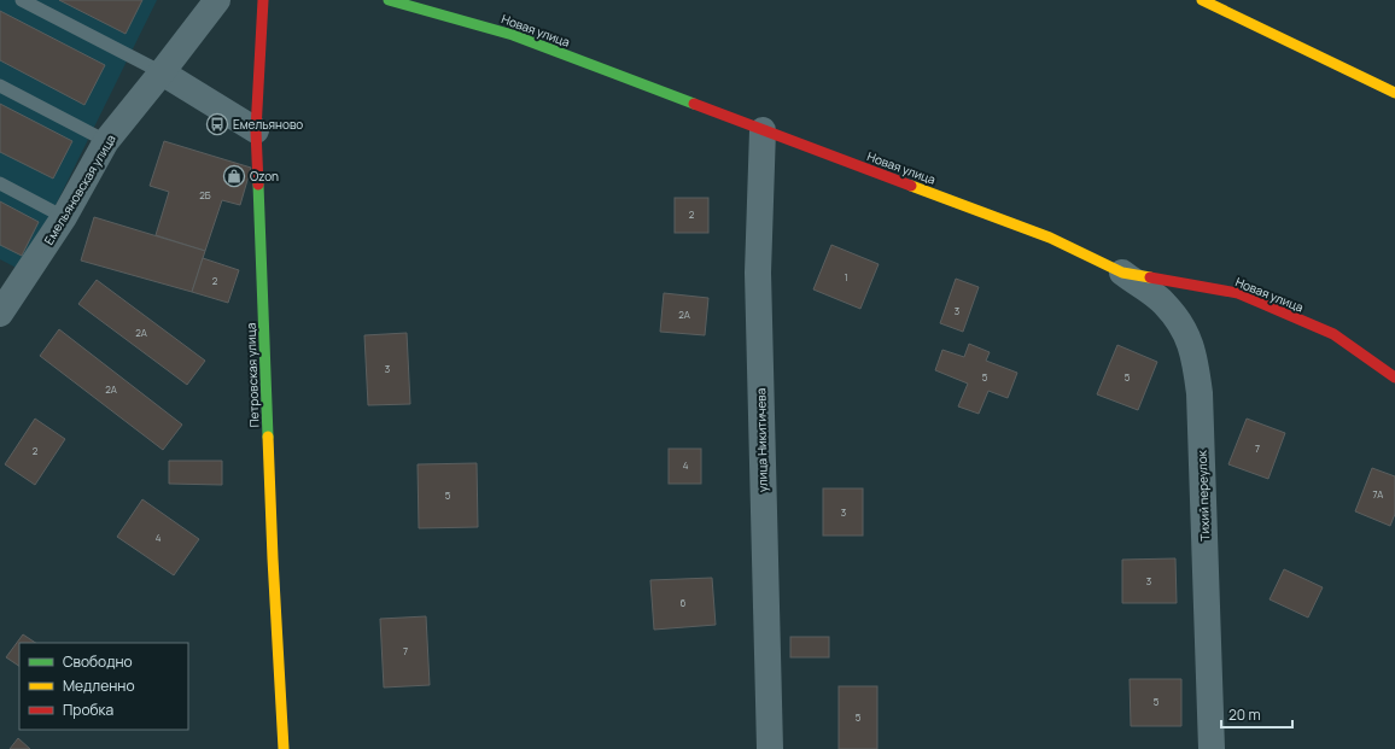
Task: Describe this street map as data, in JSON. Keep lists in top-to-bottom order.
{
  "streets": {
    "street": [
      "Новая улица",
      "Емельяновская улица",
      "Петровская улица",
      "улица Никитичева",
      "Тихий переулок"
    ]
  },
  "crossings": [
    ["Новая улица", "улица Никитичева"],
    ["Новая улица", "Тихий переулок"]
  ],
  "places": {
    "bus stop": ["Емельяново"],
    "shop": ["Ozon"]
  },
  "house_numbers": [
    "2Б",
    "2",
    "1",
    "2",
    "3",
    "2А",
    "2А",
    "3",
    "5",
    "5",
    "2А",
    "7",
    "2",
    "4",
    "7А",
    "5",
    "3",
    "4",
    "3",
    "6",
    "7",
    "5",
    "5"
  ],
  "legend": ["Свободно", "Медленно", "Пробка"],
  "scale_bar": "20 m"
}
